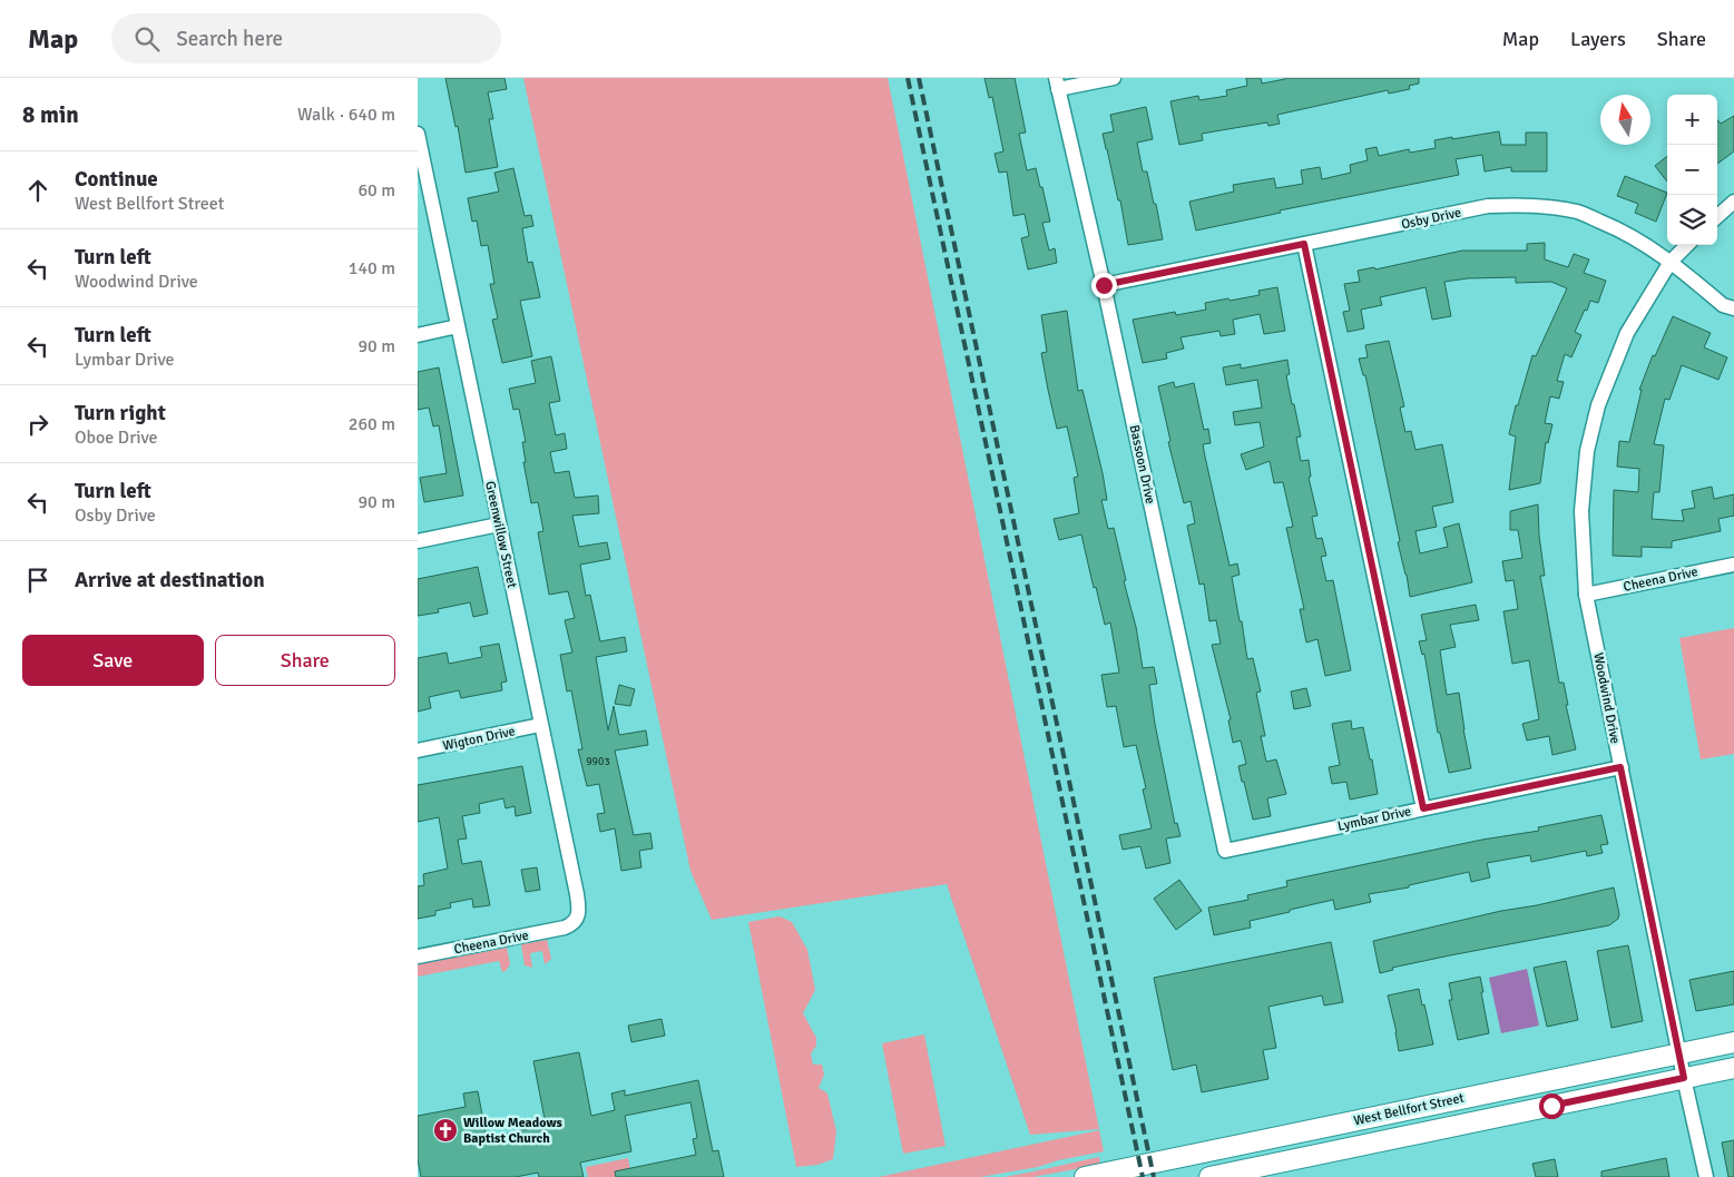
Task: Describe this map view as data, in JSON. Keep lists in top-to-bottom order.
{
  "streets": {
    "main road": ["West Bellfort Street"],
    "street": [
      "Osby Drive",
      "Bassoon Drive",
      "Greenwillow Street",
      "Cheena Drive",
      "Woodwind Drive",
      "Wigton Drive",
      "Lymbar Drive"
    ]
  },
  "crossings": [
    ["Osby Drive", "Bassoon Drive"],
    ["Osby Drive", "Woodwind Drive"],
    ["Bassoon Drive", "Lymbar Drive"],
    ["Greenwillow Street", "Cheena Drive"],
    ["Greenwillow Street", "Wigton Drive"],
    ["Cheena Drive", "Woodwind Drive"],
    ["Woodwind Drive", "Lymbar Drive"],
    ["Woodwind Drive", "West Bellfort Street"]
  ],
  "places": {
    "church": ["Willow Meadows Baptist Church"]
  },
  "house_numbers": ["9903"],
  "north": "top",
  "page": {
    "header": "Map",
    "search": "Search here",
    "nav": ["Map", "Layers", "Share"],
    "heading": ["8 min", "Walk · 640 m"],
    "map_buttons": ["+", "−"],
    "list": [
      ["Continue", "West Bellfort Street", "60 m"],
      ["Turn left", "Woodwind Drive", "140 m"],
      ["Turn left", "Lymbar Drive", "90 m"],
      ["Turn right", "Oboe Drive", "260 m"],
      ["Turn left", "Osby Drive", "90 m"],
      "Arrive at destination"
    ],
    "buttons": ["Save", "Share"]
  }
}
